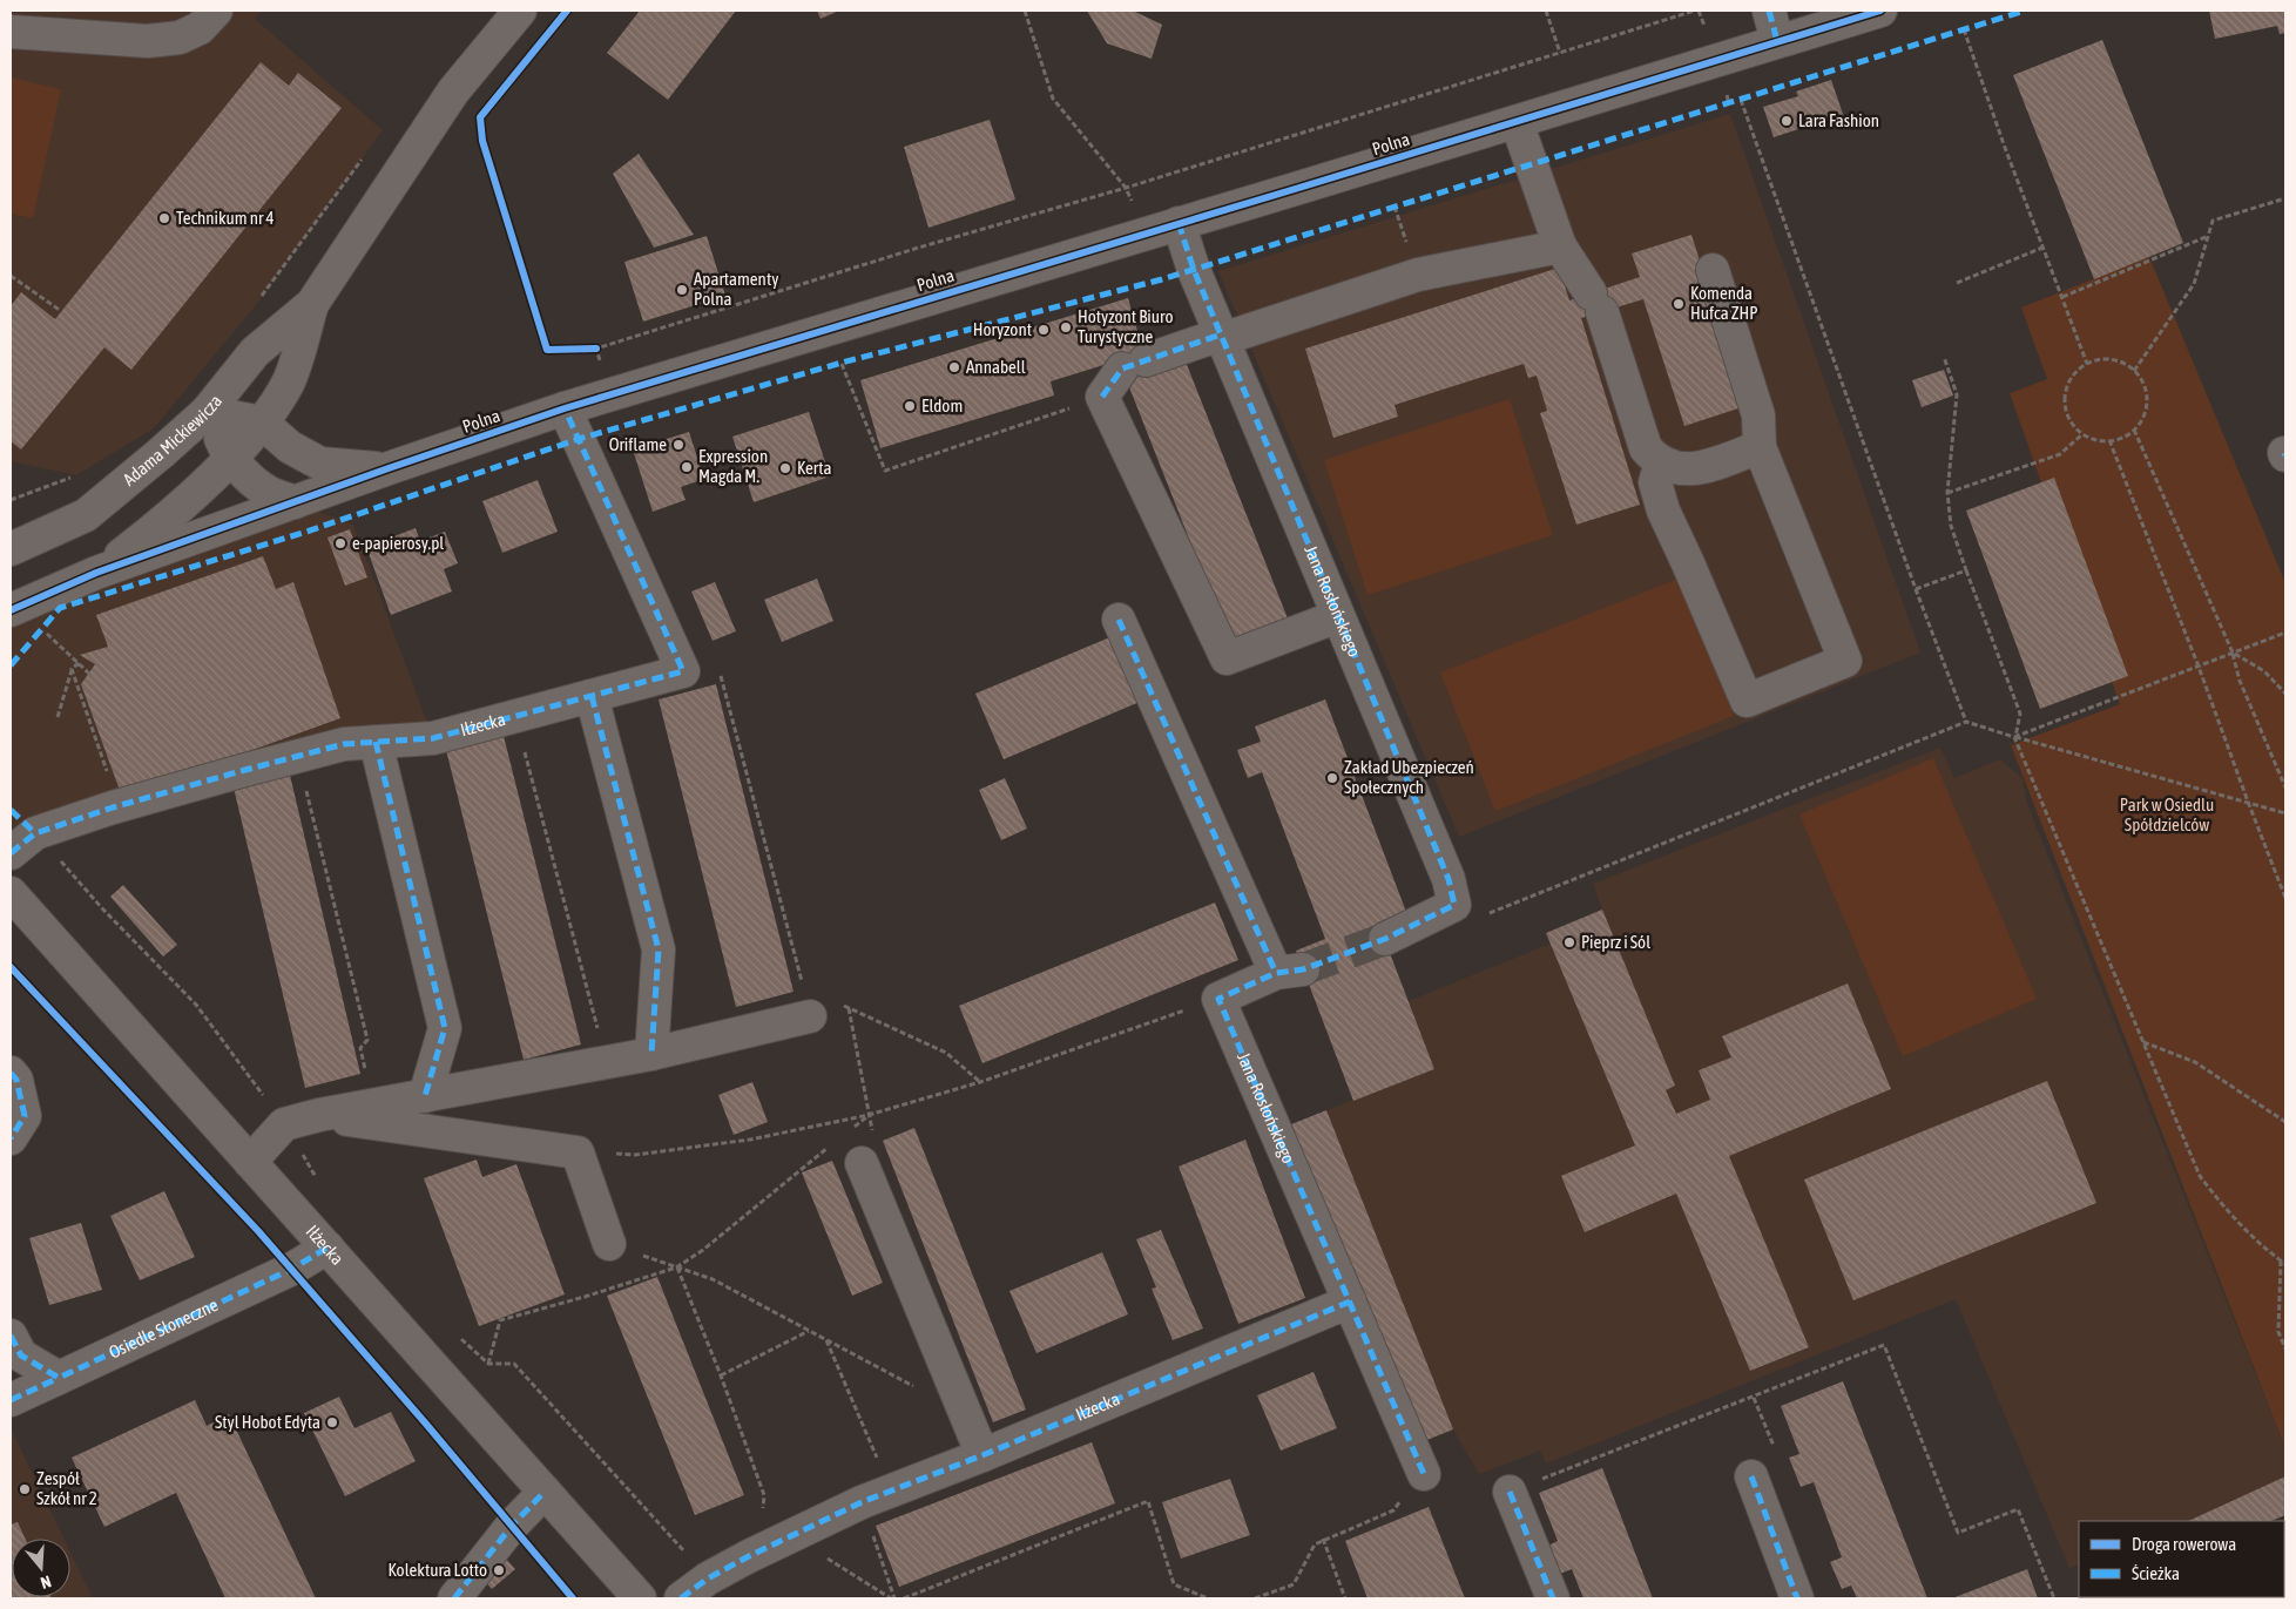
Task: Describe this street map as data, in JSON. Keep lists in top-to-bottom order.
{
  "streets": {
    "street": [
      "Polna",
      "Adama Mickiewicza",
      "Jana Rosłońskiego",
      "Iłżecka",
      "Osiedle Słoneczne"
    ]
  },
  "crossings": [
    ["Polna", "Adama Mickiewicza"],
    ["Polna", "Jana Rosłońskiego"],
    ["Jana Rosłońskiego", "Iłżecka"],
    ["Iłżecka", "Osiedle Słoneczne"]
  ],
  "parks": ["Park w Osiedlu Spółdzielców"],
  "places": [
    "Lara Fashion",
    "Technikum nr 4",
    "Apartamenty Polna",
    "Komenda Hufca ZHP",
    "Hotyzont Biuro Turystyczne",
    "Horyzont",
    "Annabell",
    "Eldom",
    "Oriflame",
    "Expression Magda M.",
    "Kerta",
    "e-papierosy.pl",
    "Zakład Ubezpieczeń Społecznych",
    "Pieprz i Sól",
    "Styl Hobot Edyta",
    "Zespół Szkół nr 2",
    "Kolektura Lotto"
  ],
  "legend": ["Droga rowerowa", "Ścieżka"],
  "north": "bottom"
}
